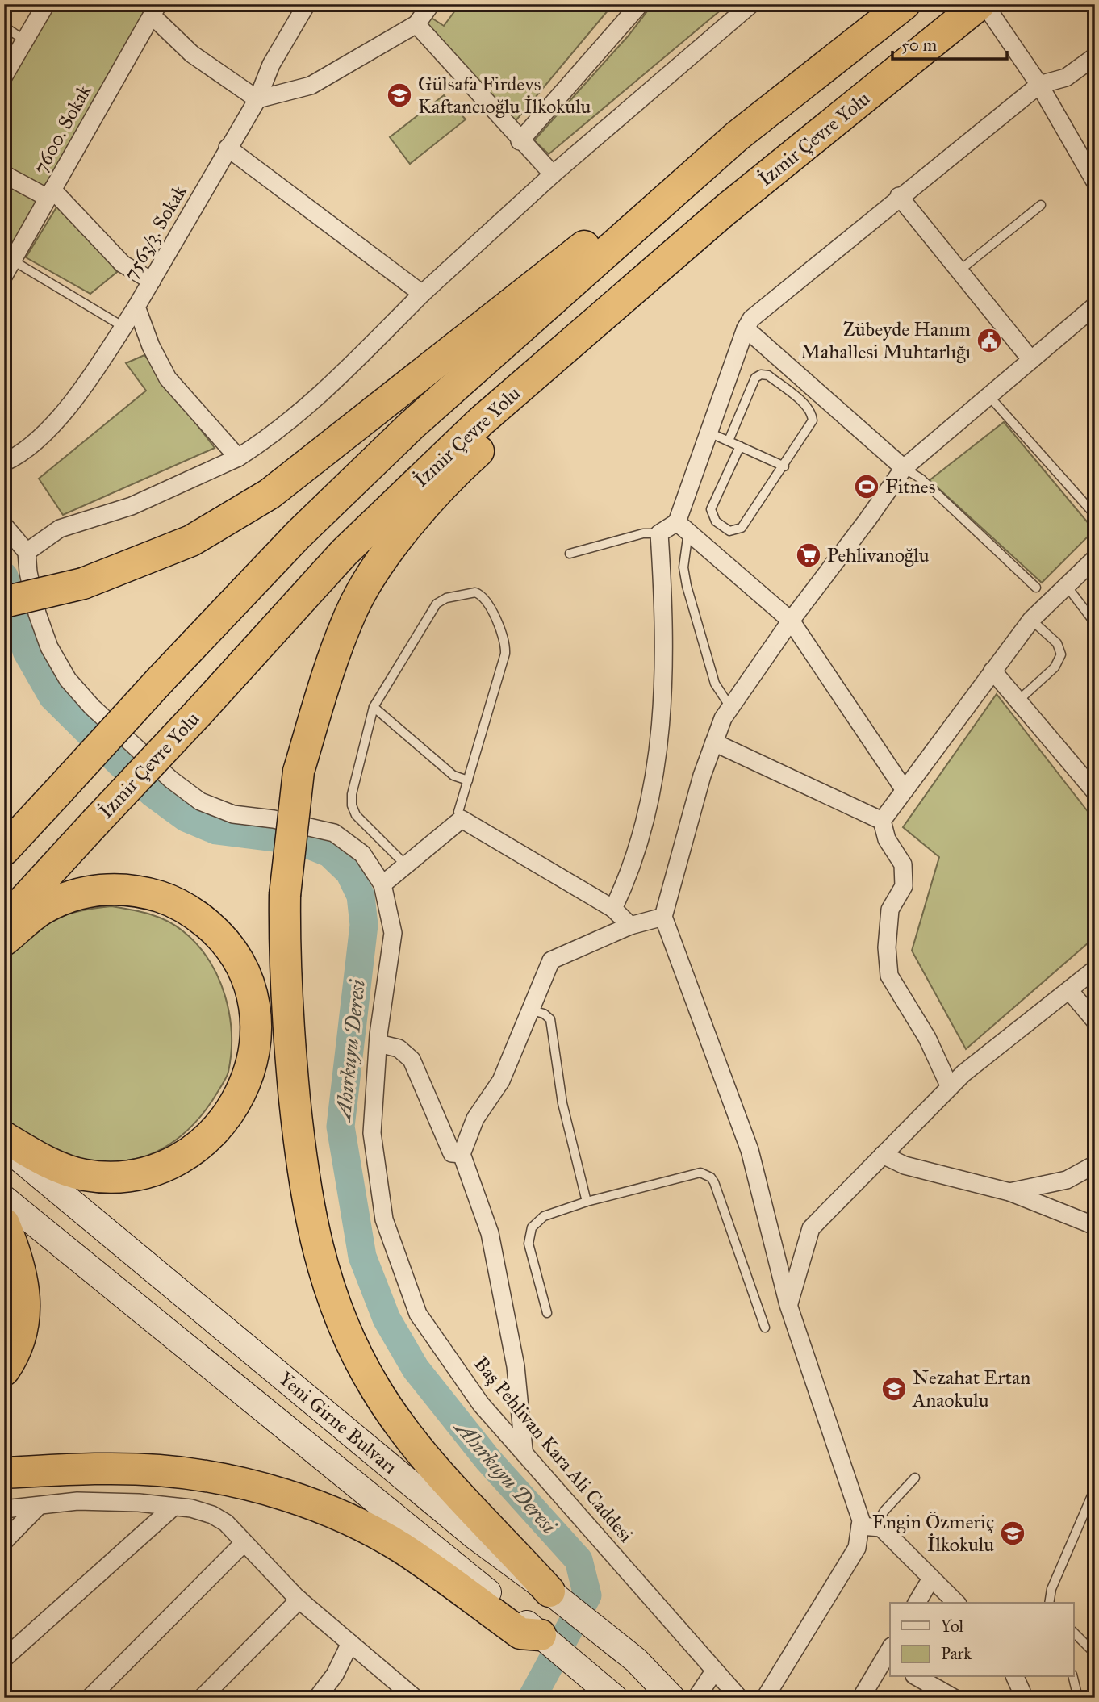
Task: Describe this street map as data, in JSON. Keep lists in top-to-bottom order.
{
  "streets": {
    "highway": ["İzmir Çevre Yolu"],
    "main road": ["Yeni Girne Bulvarı"],
    "street": ["7600. Sokak", "7563/3. Sokak", "Baş Pehlivan Kara Ali Caddesi"]
  },
  "water": ["Ahırkuyu Deresi"],
  "places": {
    "school or university": ["Gülsafa Firdevs Kaftancıoğlu İlkokulu", "Nezahat Ertan Anaokulu", "Engin Özmeriç İlkokulu"],
    "public building": ["Zübeyde Hanım Mahallesi Muhtarlığı"],
    "sports": ["Fitnes"],
    "supermarket": ["Pehlivanoğlu"]
  },
  "legend": ["Yol", "Park"],
  "scale_bar": "50 m"
}
